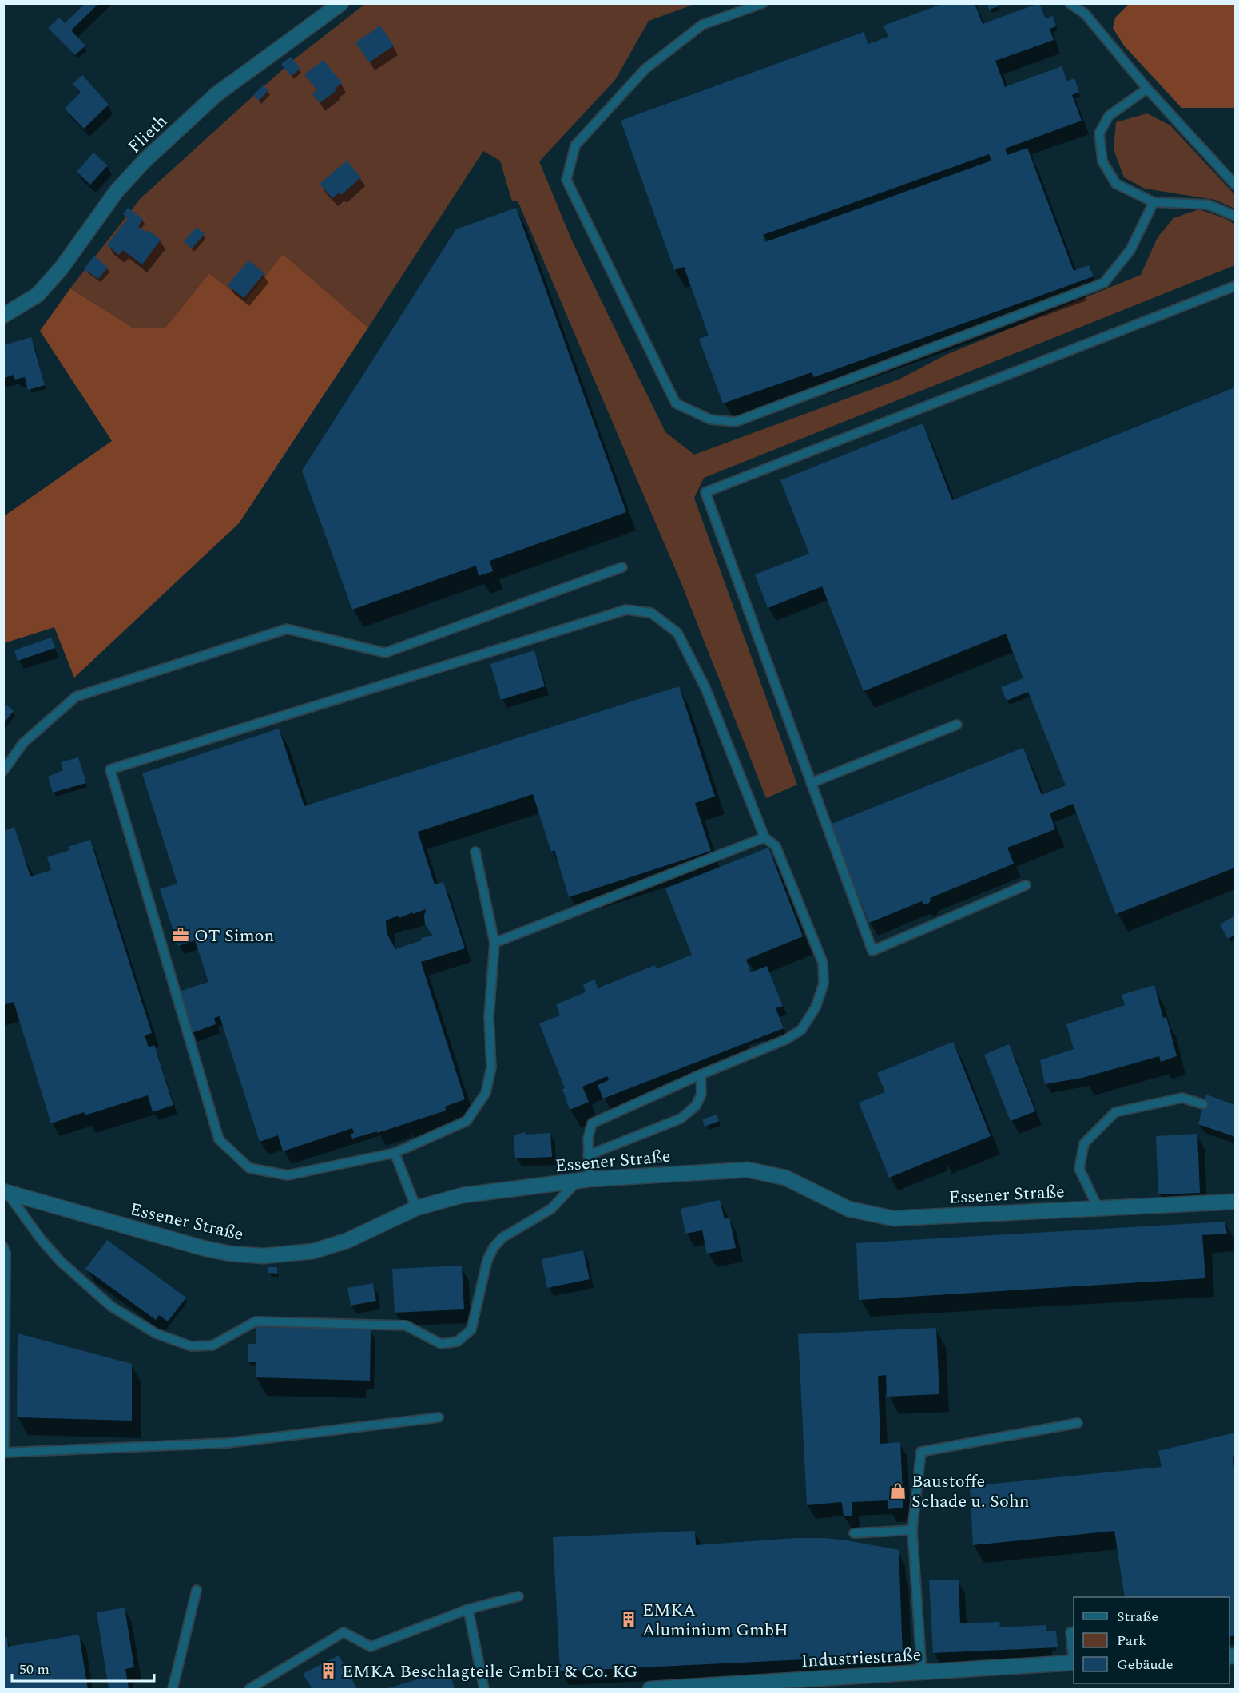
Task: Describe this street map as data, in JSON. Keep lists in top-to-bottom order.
{
  "streets": {
    "street": ["Flieth", "Essener Straße", "Industriestraße"]
  },
  "places": {
    "office": ["OT Simon"],
    "shop": ["Baustoffe Schade u. Sohn"],
    "building": ["EMKA Aluminium GmbH", "EMKA Beschlagteile GmbH & Co. KG"]
  },
  "legend": ["Straße", "Park", "Gebäude"],
  "scale_bar": "50 m"
}
